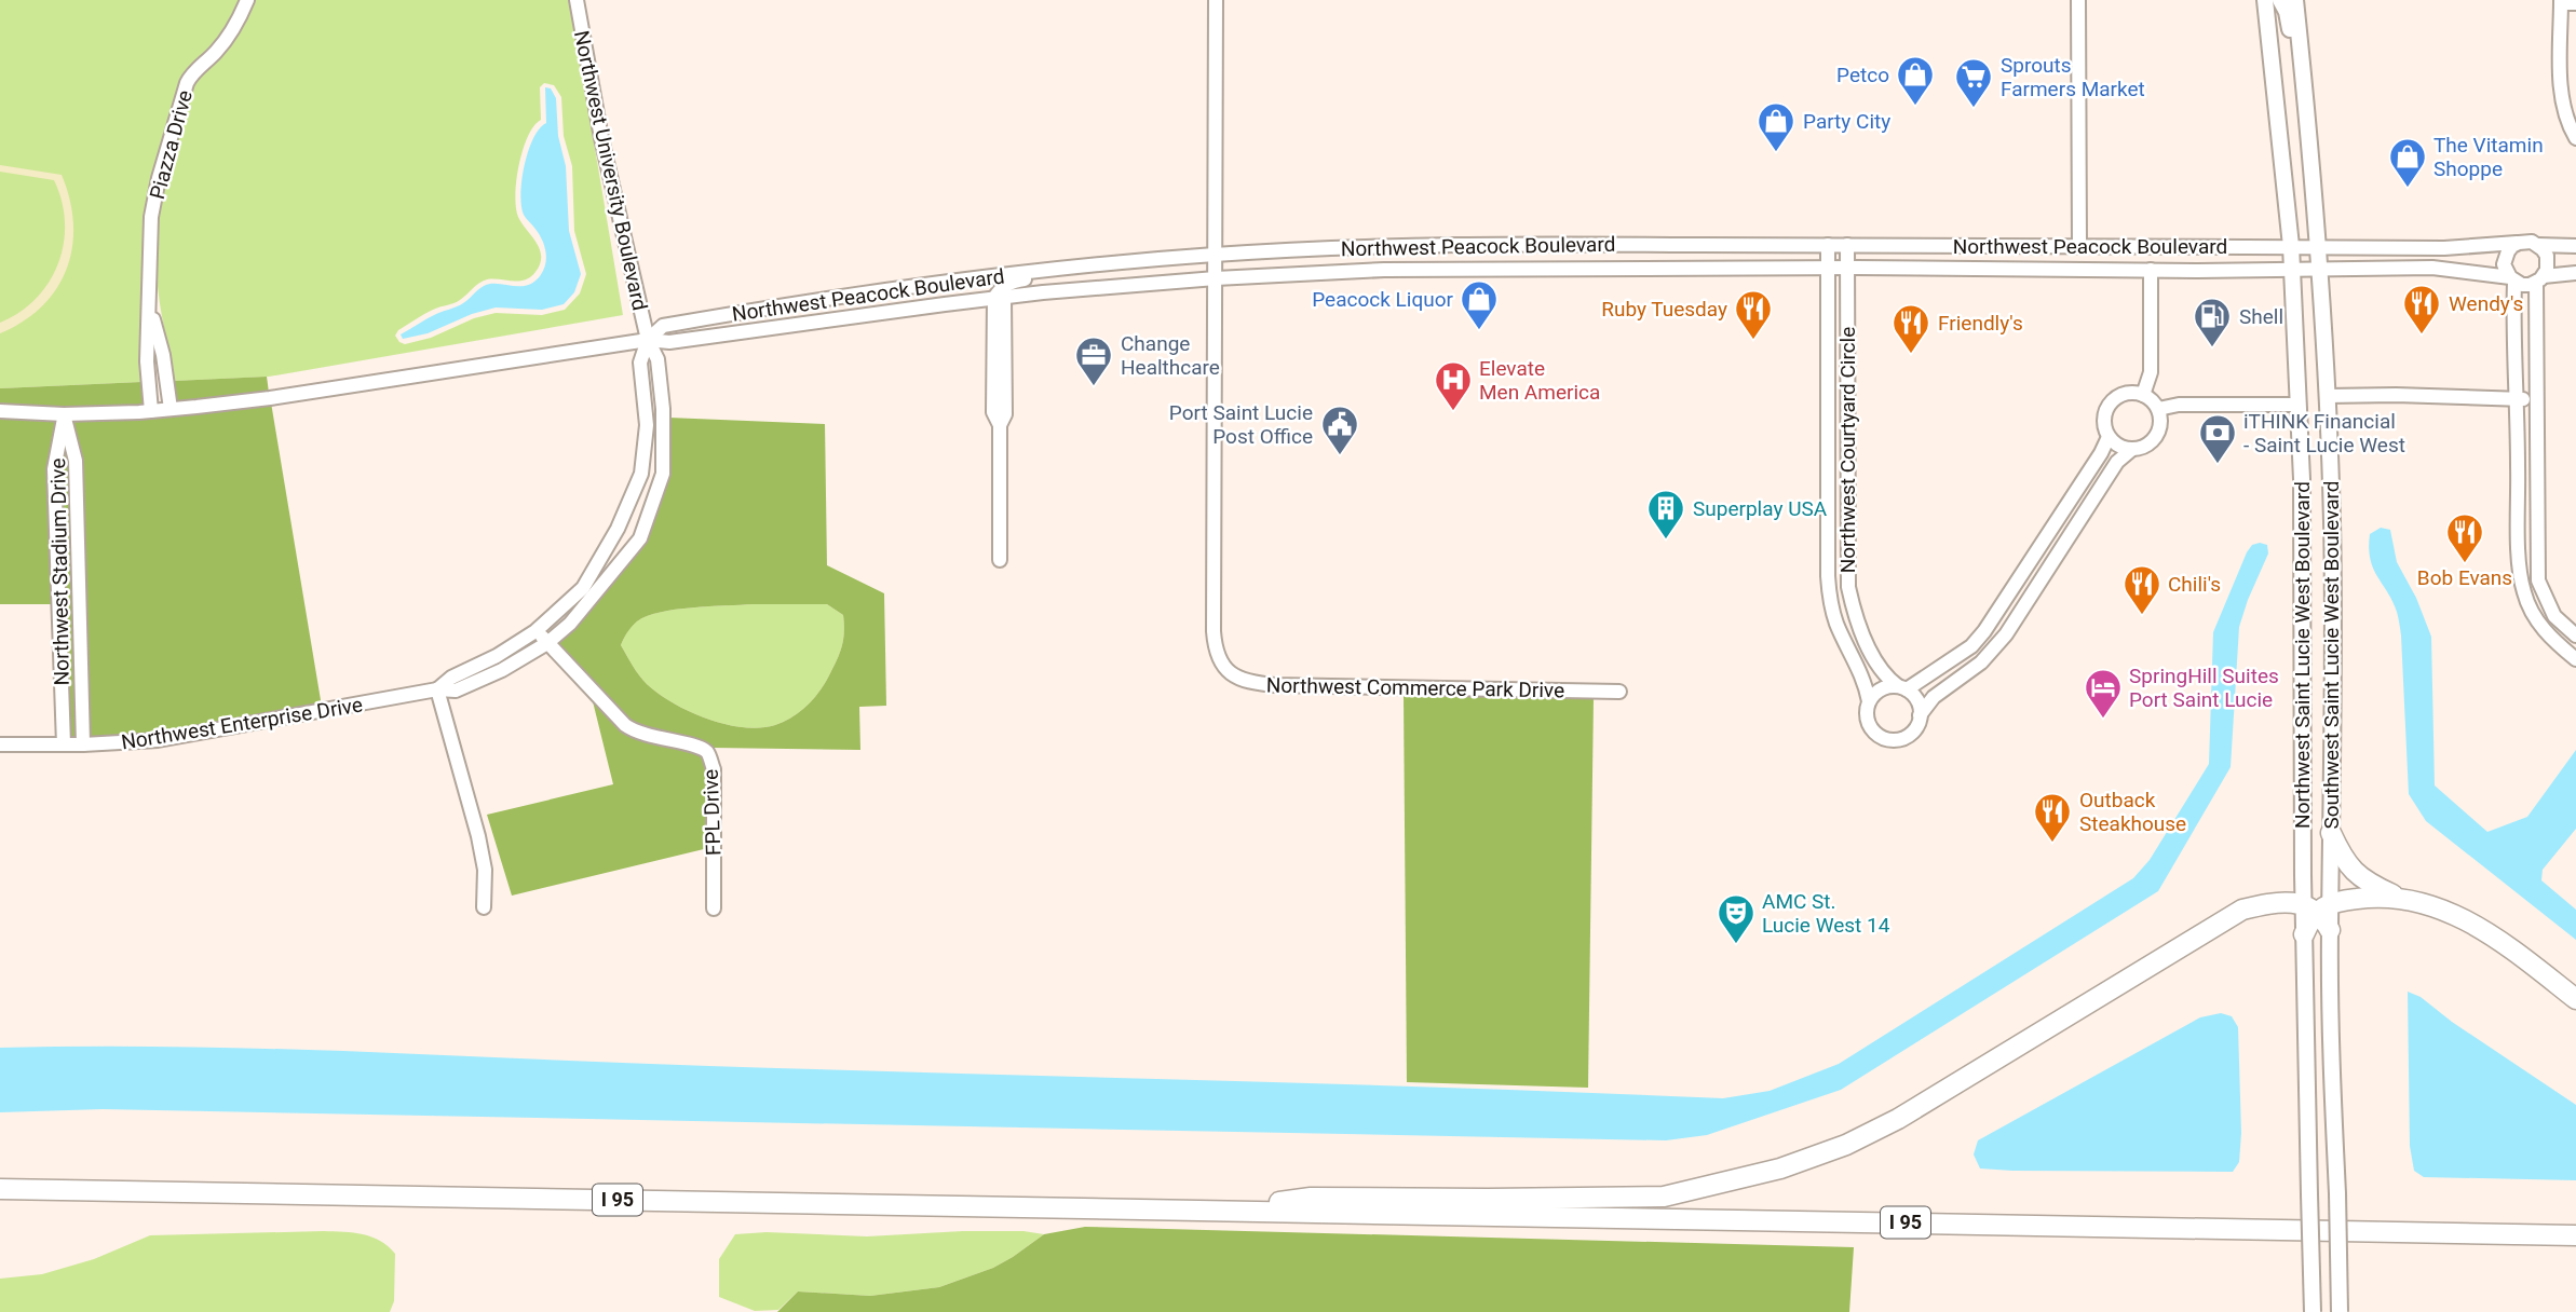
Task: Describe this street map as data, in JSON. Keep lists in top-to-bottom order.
{
  "streets": {
    "highway": ["I 95"],
    "main road": ["Northwest Saint Lucie West Boulevard", "Southwest Saint Lucie West Boulevard"],
    "street": [
      "Piazza Drive",
      "Northwest University Boulevard",
      "Northwest Peacock Boulevard",
      "Northwest Courtyard Circle",
      "Northwest Stadium Drive",
      "Northwest Commerce Park Drive",
      "Northwest Enterprise Drive",
      "FPL Drive"
    ]
  },
  "crossings": [
    ["Piazza Drive", "Northwest Peacock Boulevard"],
    ["Northwest University Boulevard", "Northwest Peacock Boulevard"],
    ["Northwest University Boulevard", "Northwest Enterprise Drive"],
    ["Northwest Peacock Boulevard", "Northwest Courtyard Circle"],
    ["Northwest Peacock Boulevard", "Northwest Stadium Drive"],
    ["Northwest Peacock Boulevard", "Northwest Saint Lucie West Boulevard"],
    ["Northwest Peacock Boulevard", "Southwest Saint Lucie West Boulevard"],
    ["Northwest Peacock Boulevard", "Northwest Commerce Park Drive"],
    ["Northwest Peacock Boulevard", "Northwest Enterprise Drive"],
    ["Northwest Stadium Drive", "Northwest Enterprise Drive"],
    ["Northwest Saint Lucie West Boulevard", "Southwest Saint Lucie West Boulevard"],
    ["Northwest Enterprise Drive", "FPL Drive"]
  ],
  "places": {
    "shop": [
      "Petco",
      "Party City",
      "The Vitamin Shoppe",
      "Peacock Liquor"
    ],
    "supermarket": ["Sprouts Farmers Market"],
    "restaurant": [
      "Wendy's",
      "Ruby Tuesday",
      "Friendly's",
      "Bob Evans",
      "Chili's",
      "Outback Steakhouse"
    ],
    "fuel station": ["Shell"],
    "office": ["Change Healthcare"],
    "hospital": ["Elevate Men America"],
    "public building": ["Port Saint Lucie Post Office"],
    "bank": ["iTHINK Financial - Saint Lucie West"],
    "building": ["Superplay USA"],
    "hotel": ["SpringHill Suites Port Saint Lucie"],
    "theatre": ["AMC St. Lucie West 14"]
  }
}
